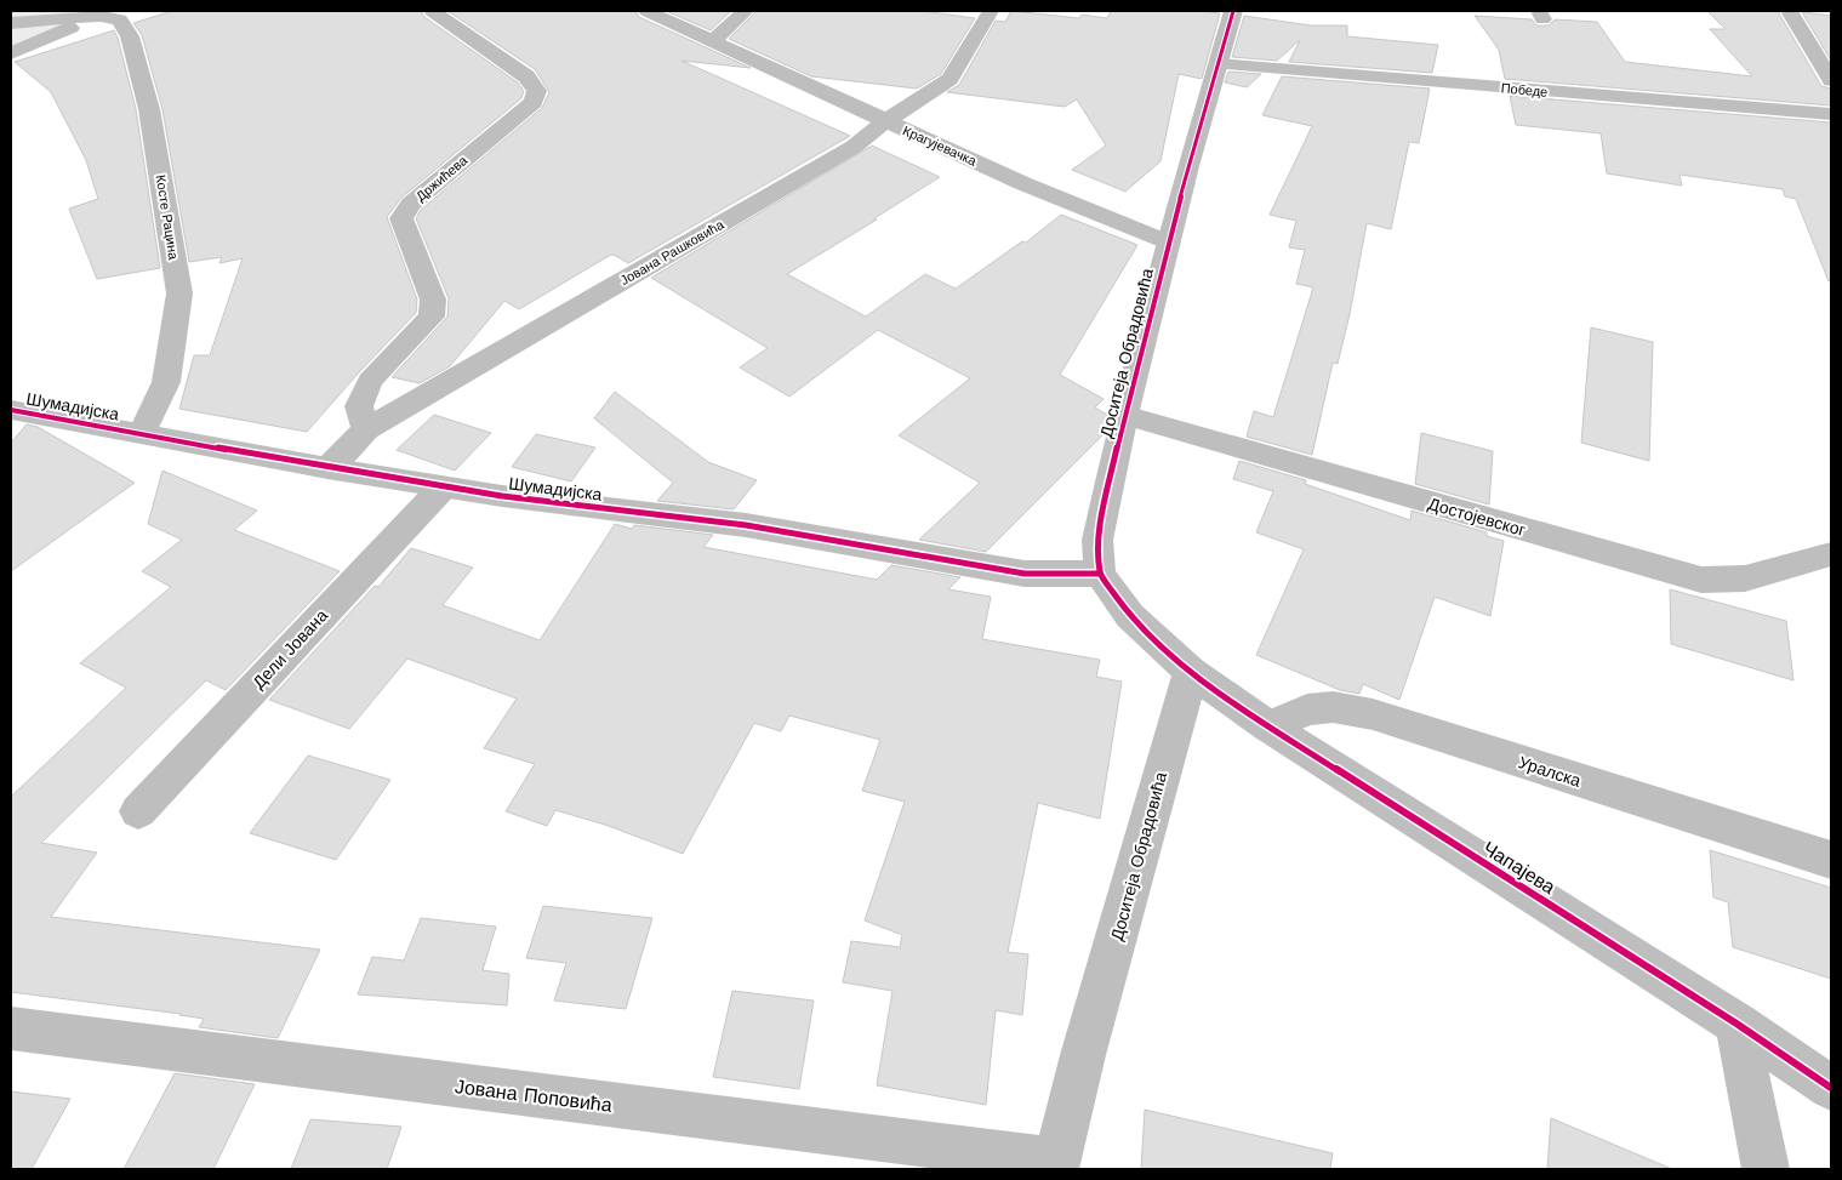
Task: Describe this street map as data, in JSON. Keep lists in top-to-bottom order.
{
  "streets": {
    "street": [
      "Победе",
      "Крагујевачка",
      "Држићева",
      "Косте Рацина",
      "Јована Рашковића",
      "Доситеја Обрадовића",
      "Шумадијска",
      "Достојевског",
      "Дели Јована",
      "Уралска",
      "Чапајева",
      "Јована Поповића"
    ]
  },
  "crossings": [
    ["Победе", "Доситеја Обрадовића"],
    ["Крагујевачка", "Јована Рашковића"],
    ["Крагујевачка", "Доситеја Обрадовића"],
    ["Држићева", "Јована Рашковића"],
    ["Косте Рацина", "Шумадијска"],
    ["Јована Рашковића", "Шумадијска"],
    ["Доситеја Обрадовића", "Шумадијска"],
    ["Доситеја Обрадовића", "Достојевског"],
    ["Доситеја Обрадовића", "Чапајева"],
    ["Доситеја Обрадовића", "Јована Поповића"],
    ["Шумадијска", "Дели Јована"],
    ["Уралска", "Чапајева"]
  ]
}
